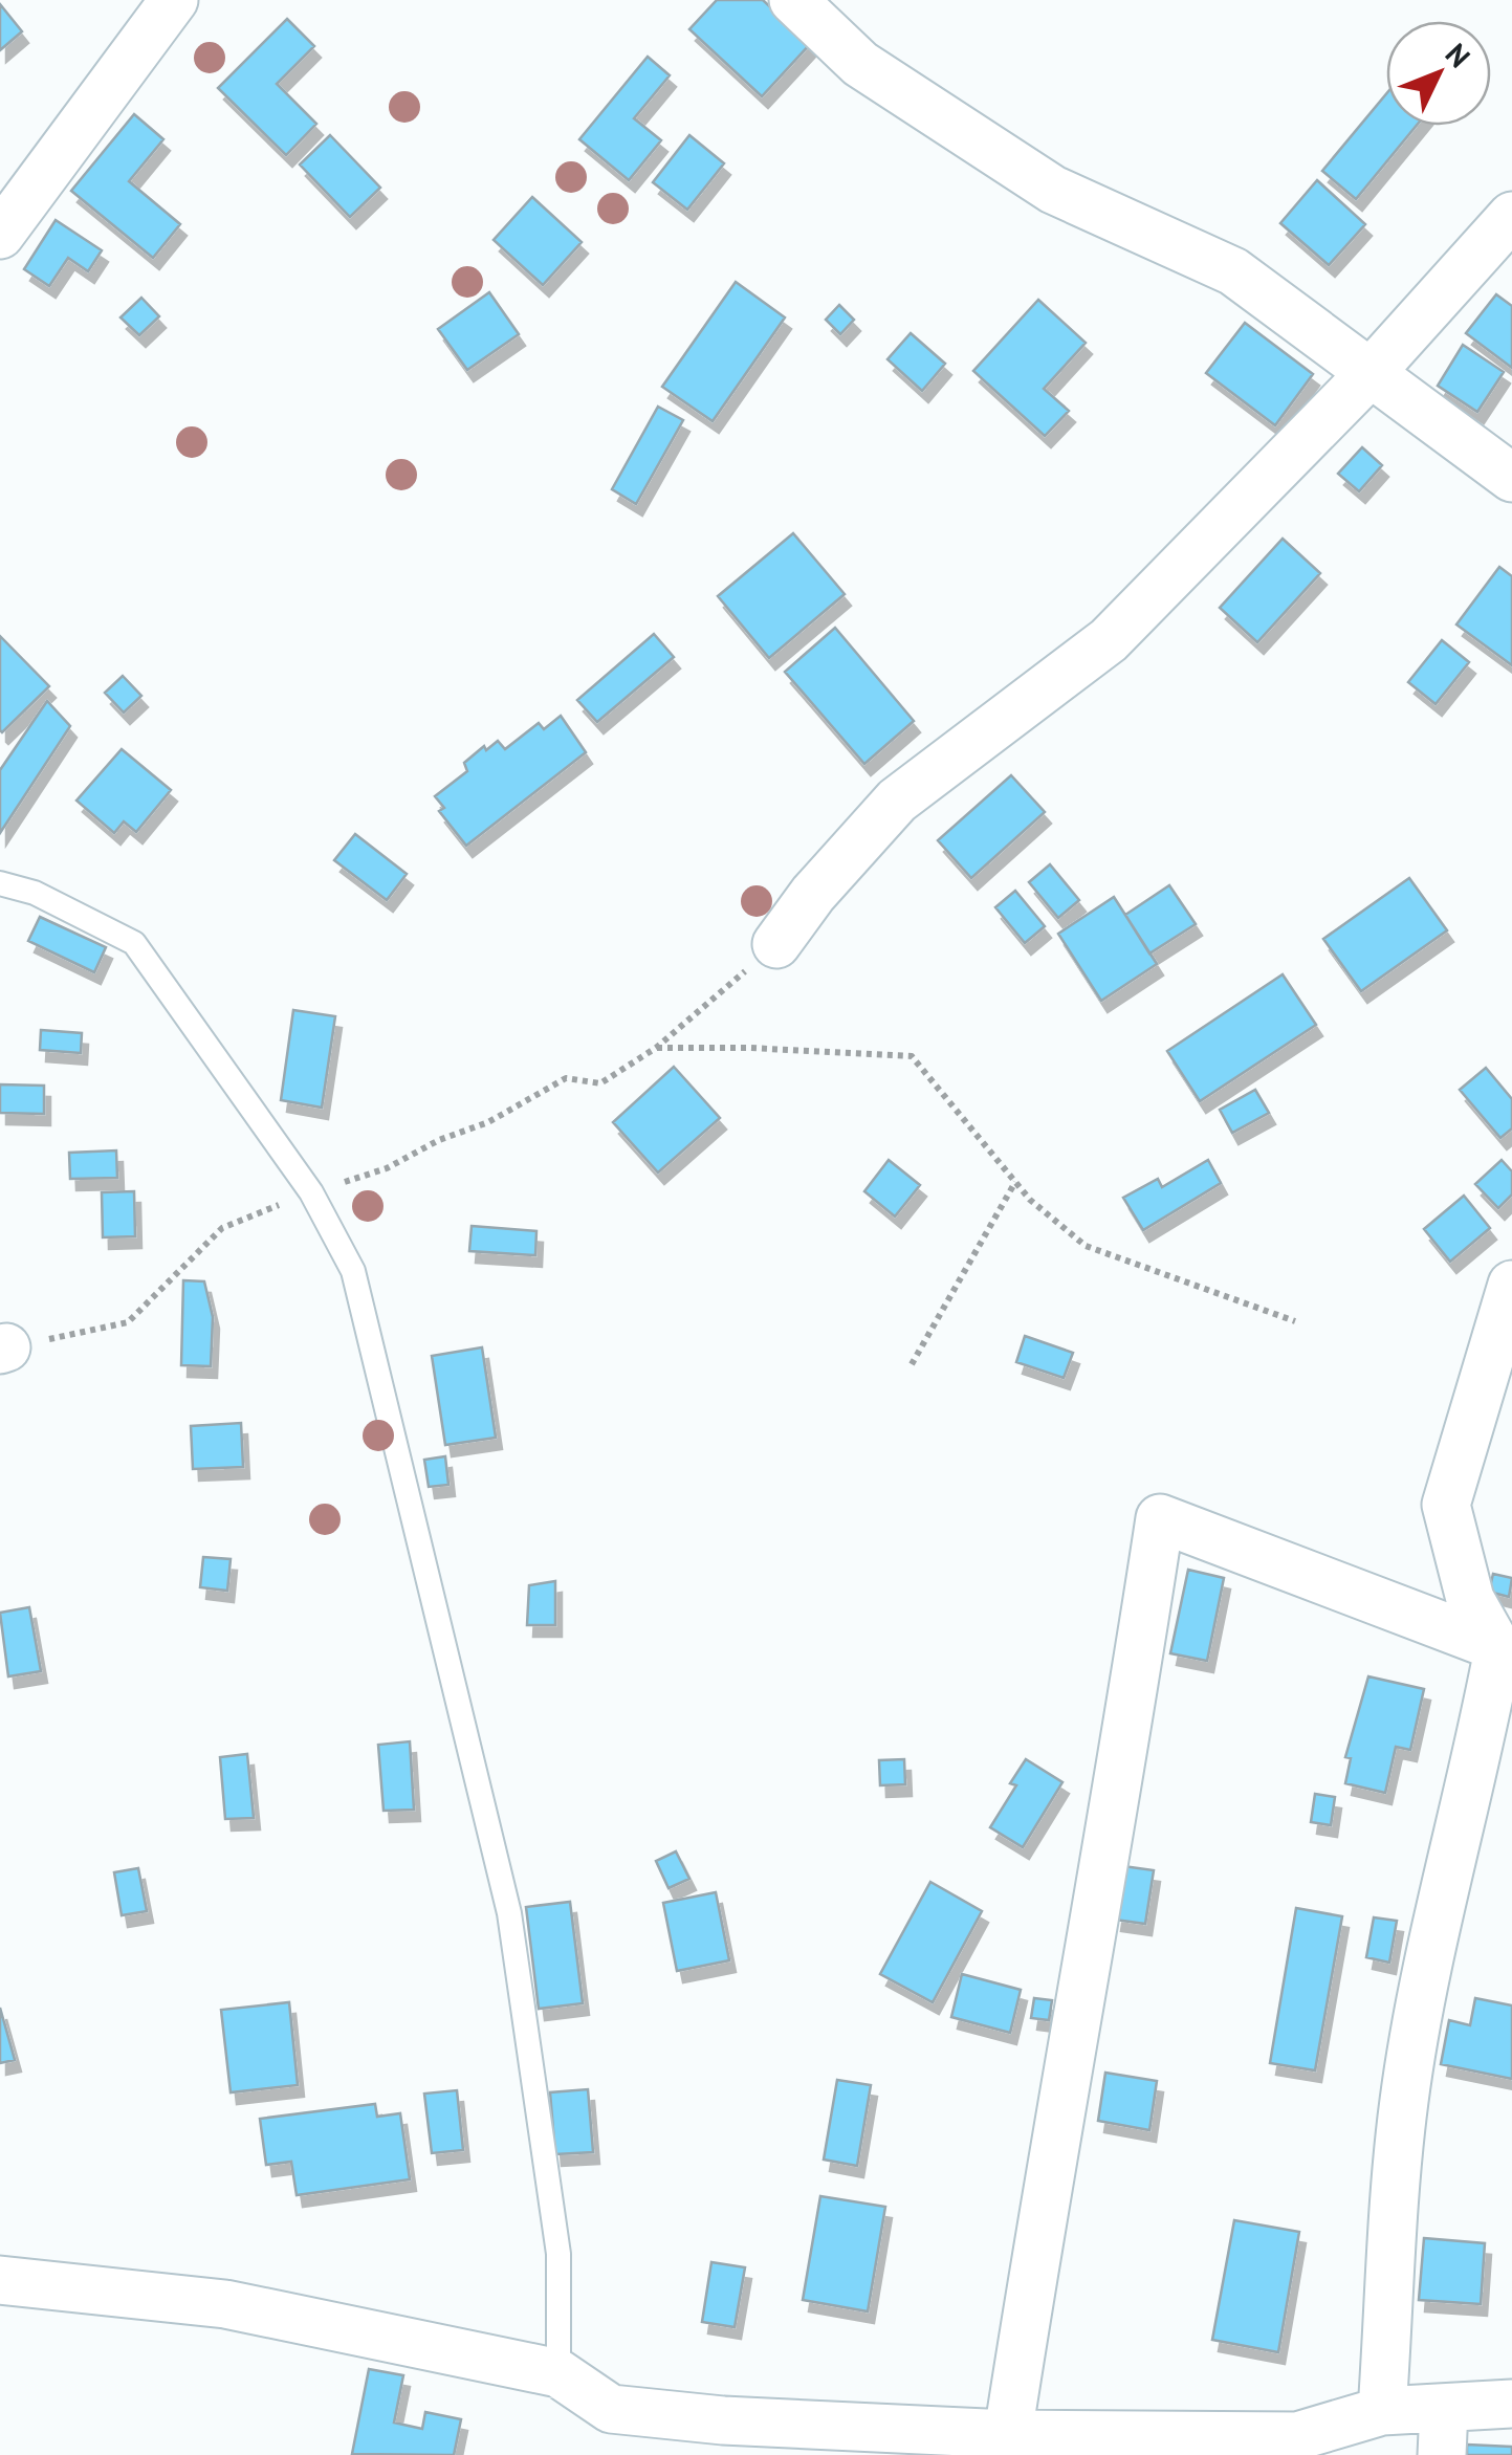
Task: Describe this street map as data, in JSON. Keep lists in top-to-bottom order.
{
  "north": "top right"
}
